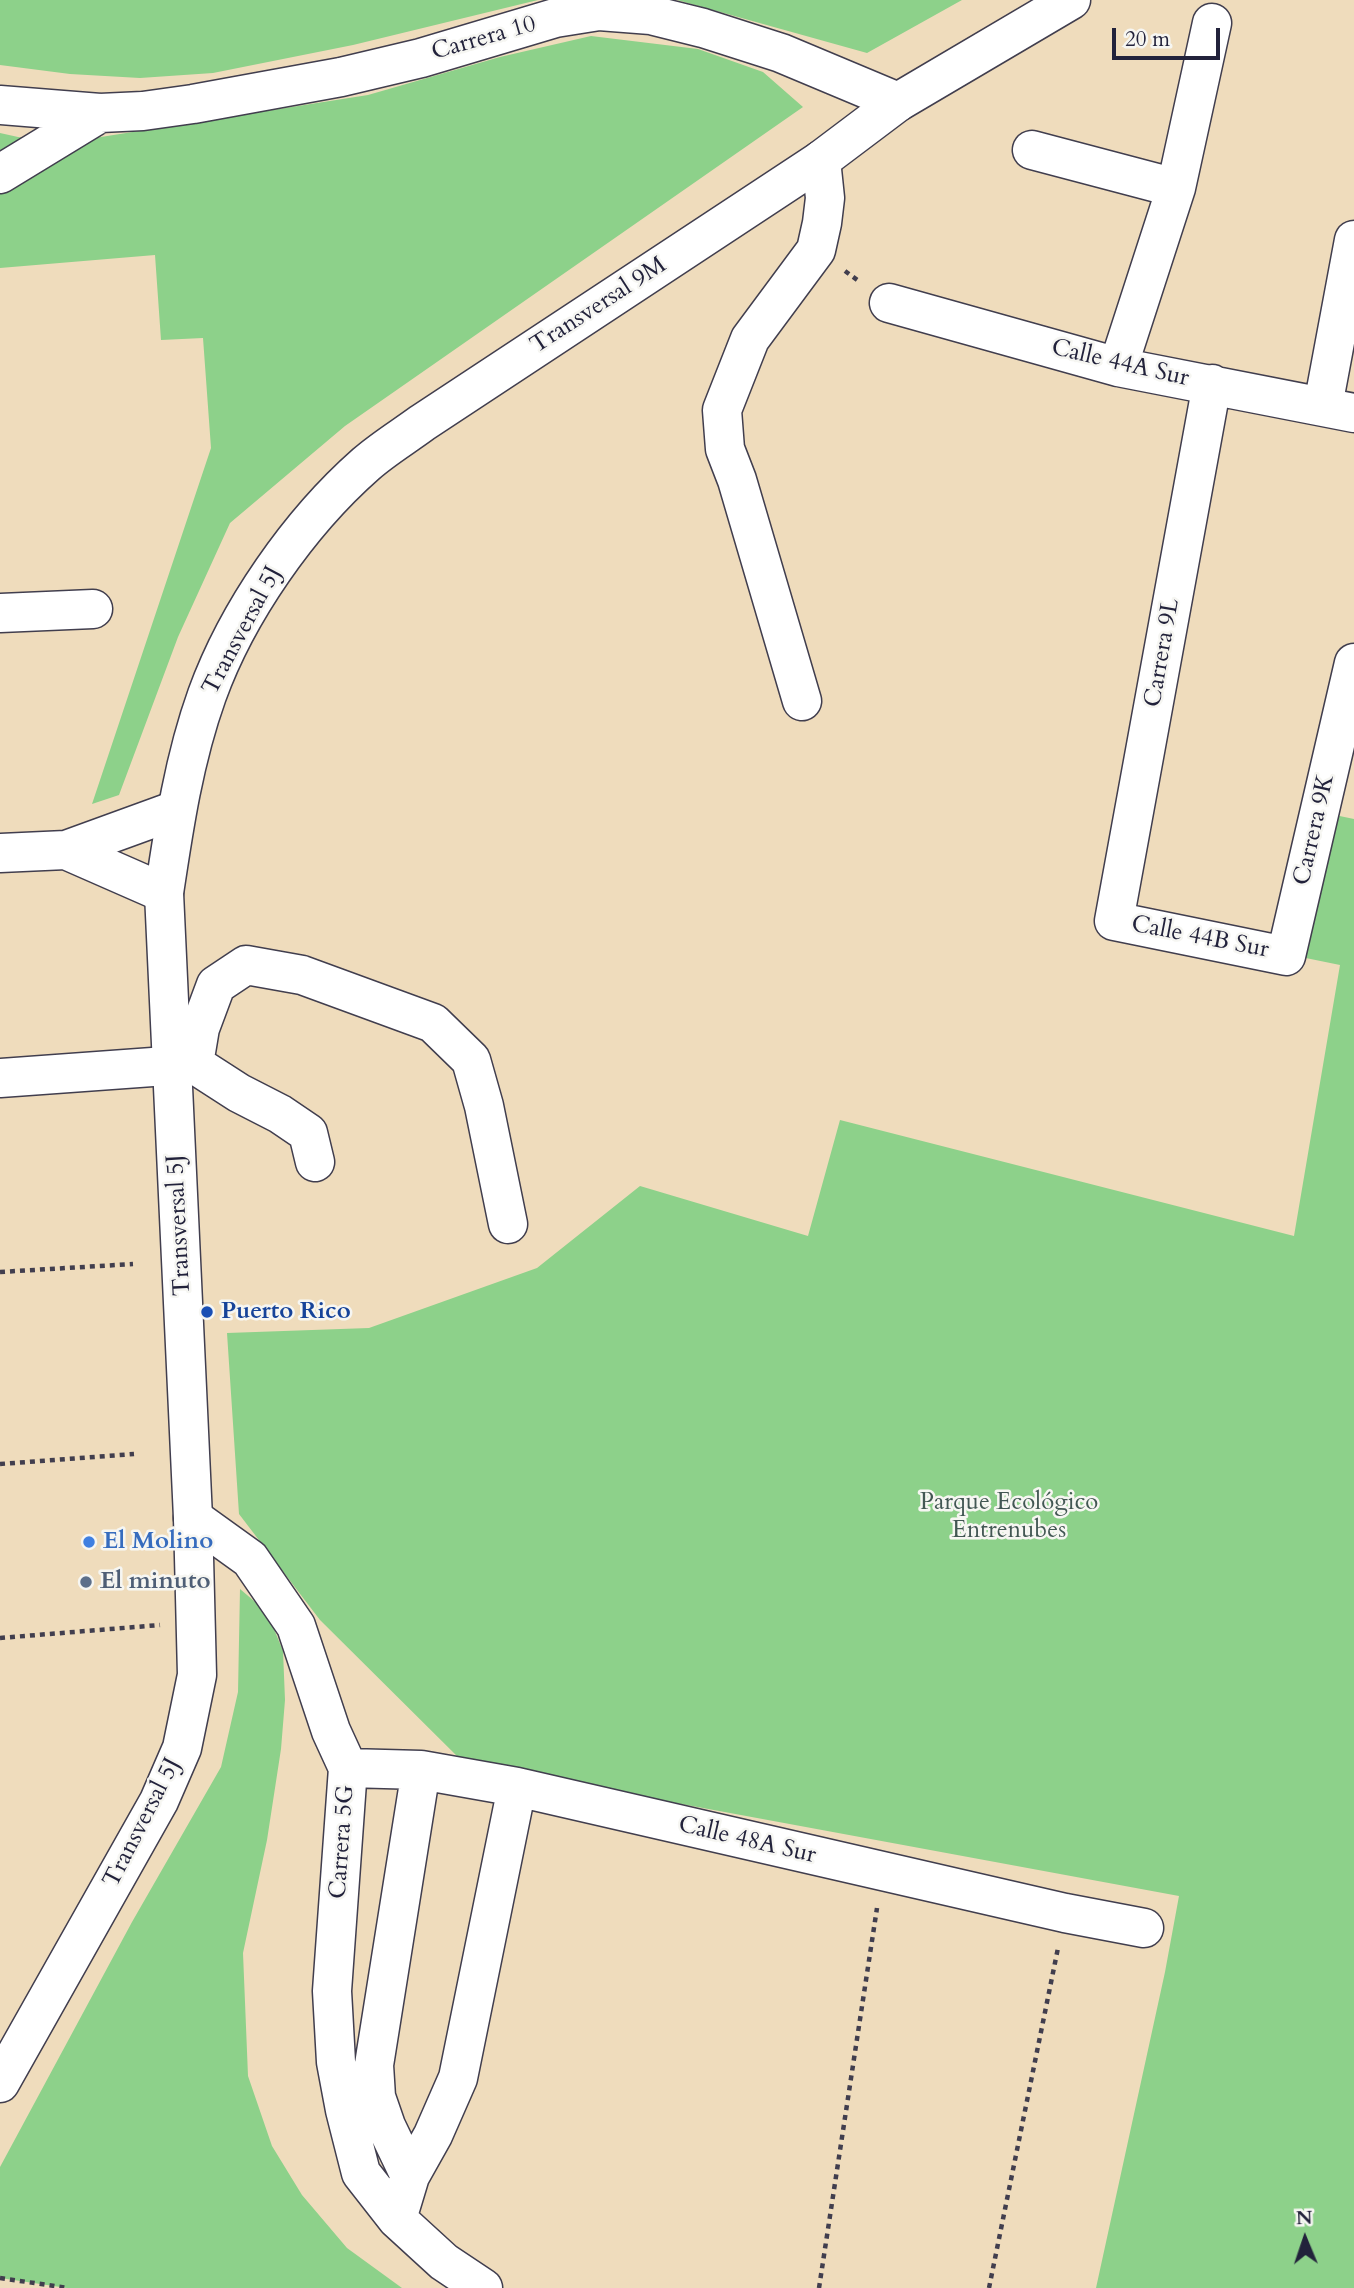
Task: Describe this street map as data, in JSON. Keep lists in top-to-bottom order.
{
  "streets": {
    "street": [
      "Carrera 10",
      "Transversal 9M",
      "Calle 44A Sur",
      "Transversal 5J",
      "Carrera 9L",
      "Carrera 9K",
      "Calle 44B Sur",
      "Calle 48A Sur",
      "Carrera 5G"
    ]
  },
  "crossings": [
    ["Carrera 10", "Transversal 9M"],
    ["Transversal 9M", "Transversal 5J"],
    ["Calle 44A Sur", "Carrera 9L"],
    ["Transversal 5J", "Carrera 5G"],
    ["Carrera 9L", "Calle 44B Sur"],
    ["Carrera 9K", "Calle 44B Sur"],
    ["Calle 48A Sur", "Carrera 5G"]
  ],
  "parks": ["Parque Ecológico Entrenubes"],
  "places": ["Puerto Rico", "El Molino", "El minuto"],
  "scale_bar": "20 m",
  "north": "top"
}
